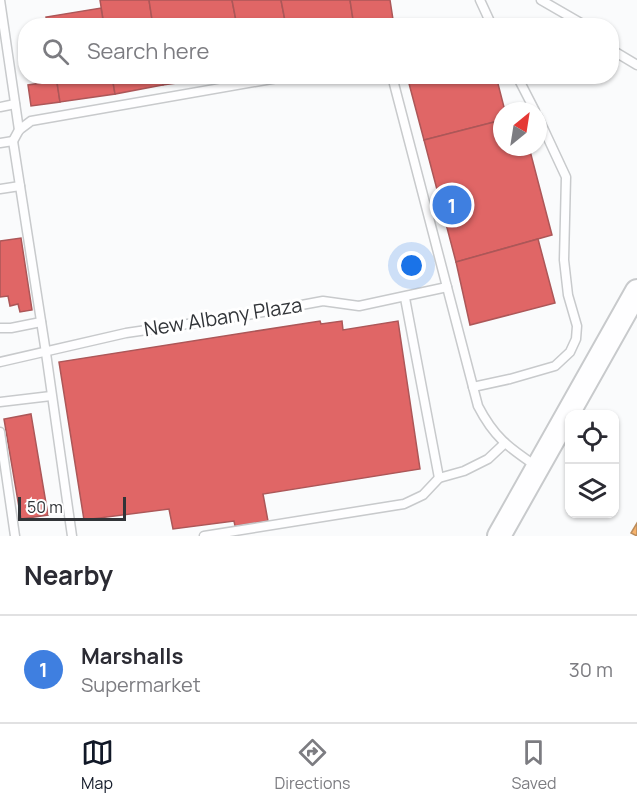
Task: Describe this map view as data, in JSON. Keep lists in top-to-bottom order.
{
  "streets": {
    "lane": ["New Albany Plaza"]
  },
  "scale_bar": "50 m",
  "north": "top right",
  "page": {
    "search": "Search here",
    "pins": "1",
    "scale": "50 m",
    "heading": "Nearby",
    "list": [
      {
        "mark": "1",
        "name": "Marshalls",
        "note": "Supermarket",
        "value": "30 m"
      }
    ],
    "nav": ["Map", "Directions", "Saved"]
  }
}
